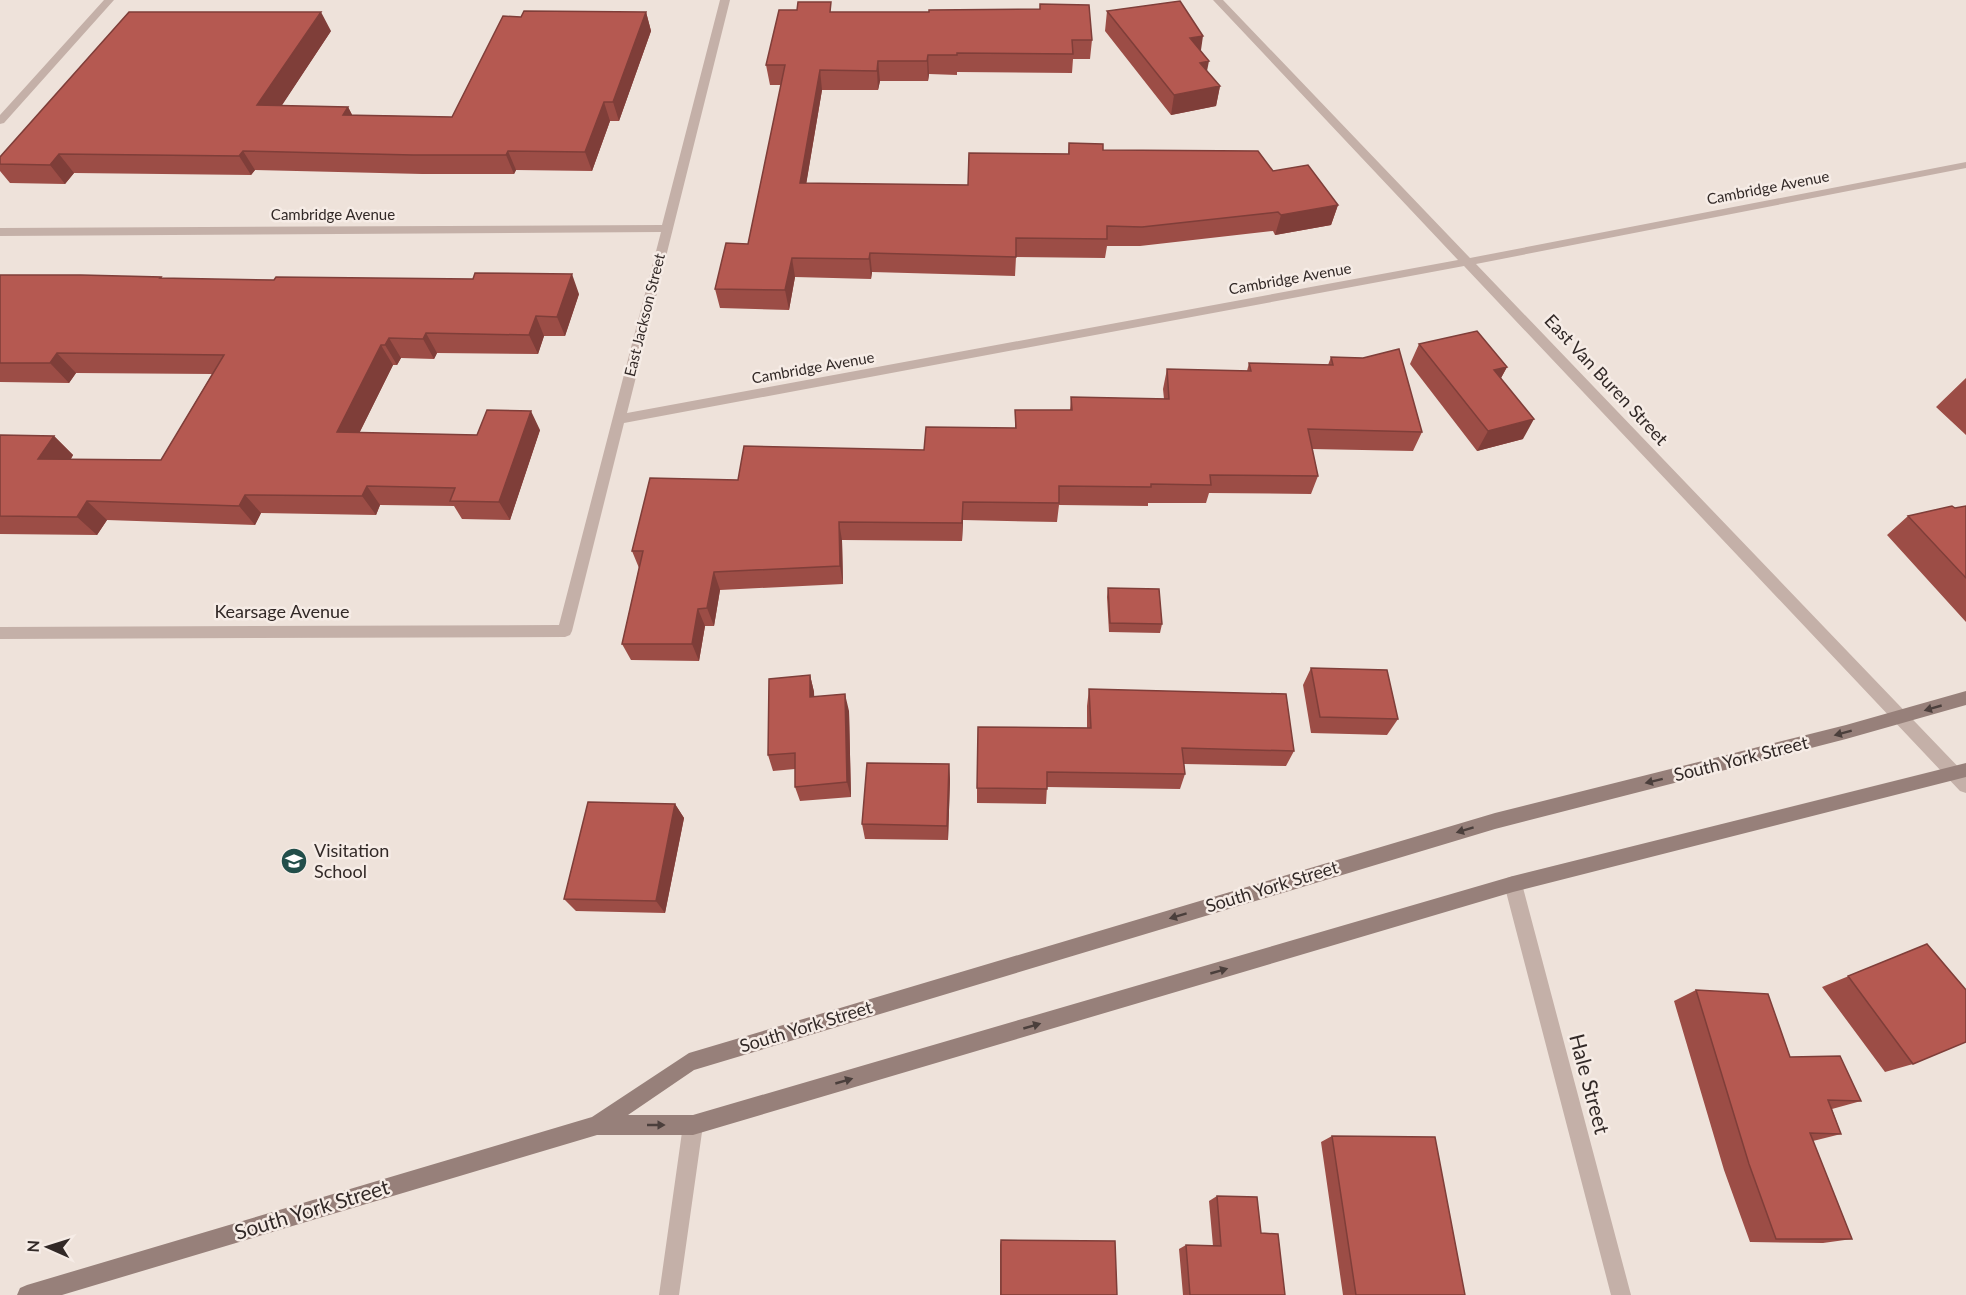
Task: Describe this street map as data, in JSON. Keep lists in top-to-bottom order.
{
  "streets": {
    "main road": ["South York Street"],
    "street": [
      "Cambridge Avenue",
      "East Jackson Street",
      "East Van Buren Street",
      "Kearsage Avenue",
      "Hale Street"
    ]
  },
  "crossings": [
    ["Cambridge Avenue", "East Jackson Street"],
    ["Cambridge Avenue", "East Van Buren Street"],
    ["East Jackson Street", "Kearsage Avenue"],
    ["East Van Buren Street", "South York Street"],
    ["South York Street", "Hale Street"]
  ],
  "places": {
    "school or university": ["Visitation School"]
  },
  "north": "left"
}
